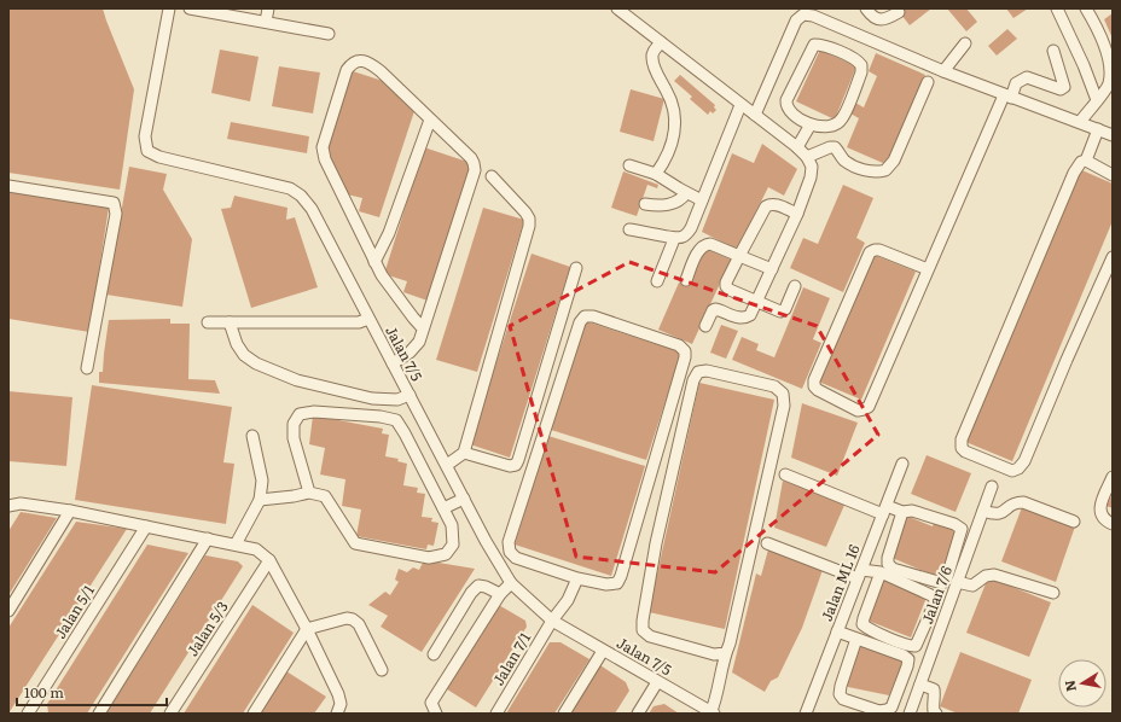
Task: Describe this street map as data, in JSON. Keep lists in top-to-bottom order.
{
  "streets": {
    "street": [
      "Jalan 7/5",
      "Jalan ML 16",
      "Jalan 7/6",
      "Jalan 5/1",
      "Jalan 5/3",
      "Jalan 7/1"
    ]
  },
  "crossings": [
    ["Jalan 7/5", "Jalan 7/1"]
  ],
  "scale_bar": "100 m",
  "north": "left"
}
